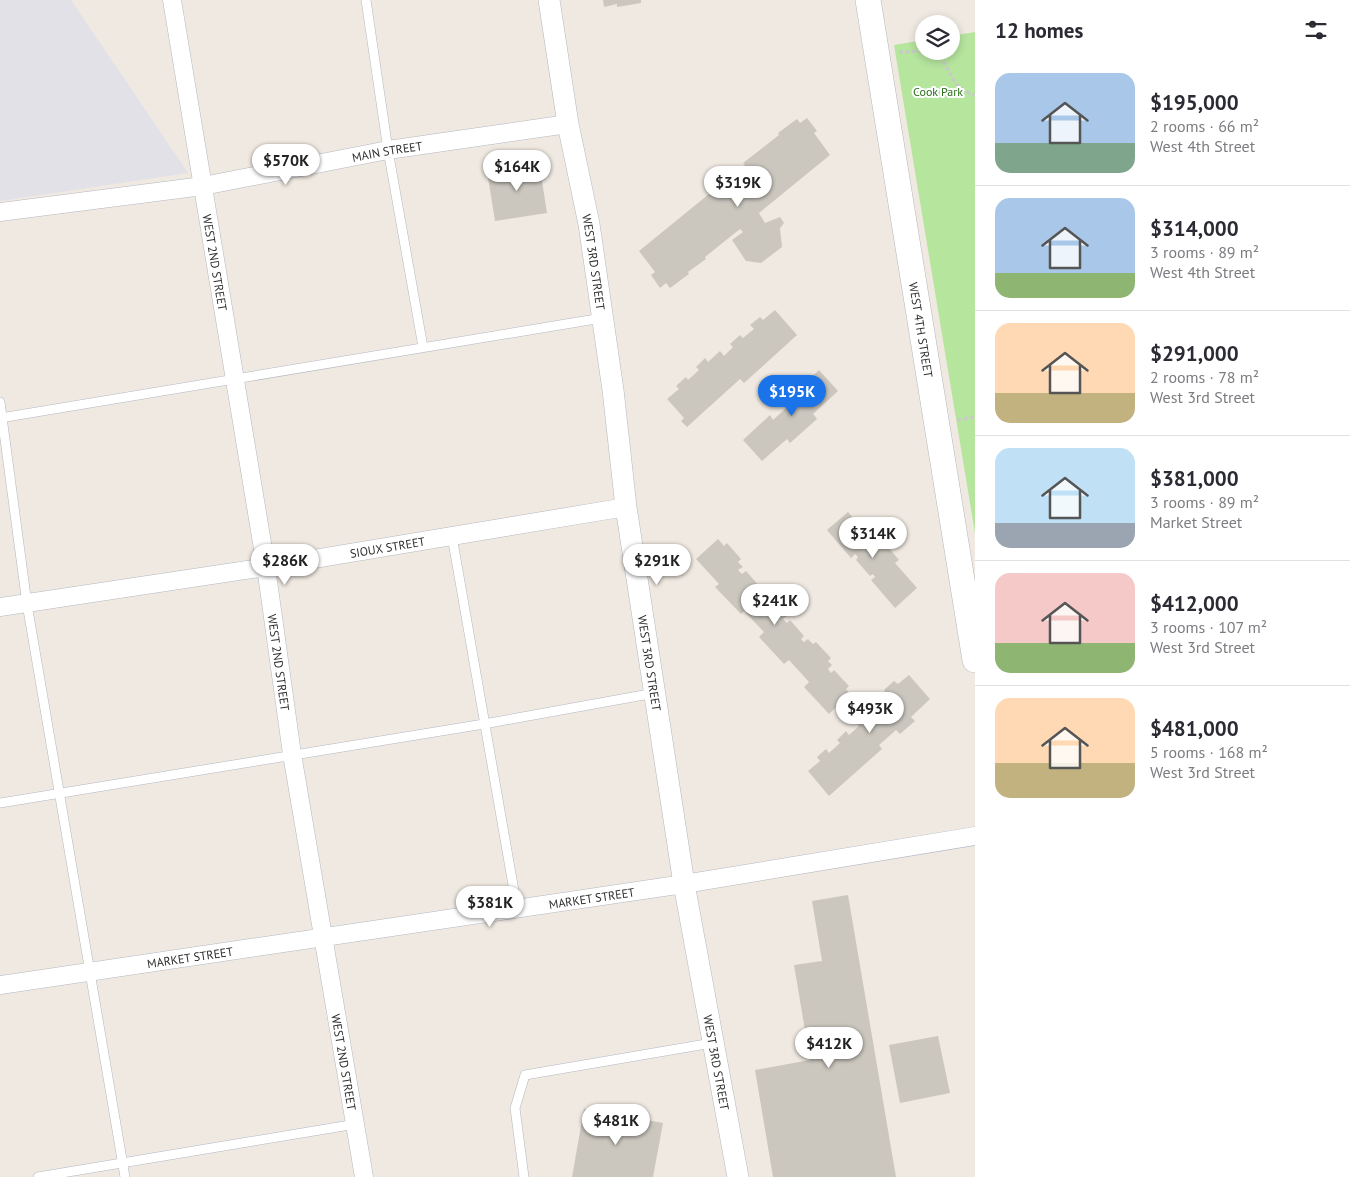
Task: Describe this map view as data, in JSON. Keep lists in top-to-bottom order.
{
  "streets": {
    "main road": ["WEST 4TH STREET"],
    "street": [
      "MAIN STREET",
      "WEST 3RD STREET",
      "WEST 2ND STREET",
      "SIOUX STREET",
      "MARKET STREET"
    ]
  },
  "crossings": [
    ["MAIN STREET", "WEST 3RD STREET"],
    ["MAIN STREET", "WEST 2ND STREET"],
    ["WEST 3RD STREET", "SIOUX STREET"],
    ["WEST 3RD STREET", "MARKET STREET"],
    ["WEST 2ND STREET", "SIOUX STREET"],
    ["WEST 2ND STREET", "MARKET STREET"]
  ],
  "parks": ["Cook Park"],
  "page": {
    "heading": "12 homes",
    "list": [
      {
        "name": "$195,000",
        "note": "2 rooms · 66 m² · West 4th Street"
      },
      {
        "name": "$314,000",
        "note": "3 rooms · 89 m² · West 4th Street"
      },
      {
        "name": "$291,000",
        "note": "2 rooms · 78 m² · West 3rd Street"
      },
      {
        "name": "$381,000",
        "note": "3 rooms · 89 m² · Market Street"
      },
      {
        "name": "$412,000",
        "note": "3 rooms · 107 m² · West 3rd Street"
      },
      {
        "name": "$481,000",
        "note": "5 rooms · 168 m² · West 3rd Street"
      }
    ],
    "price": [
      "$570K",
      "$164K",
      "$319K",
      "$195K",
      "$314K",
      "$286K",
      "$291K",
      "$241K",
      "$493K",
      "$381K",
      "$412K",
      "$481K"
    ]
  }
}
